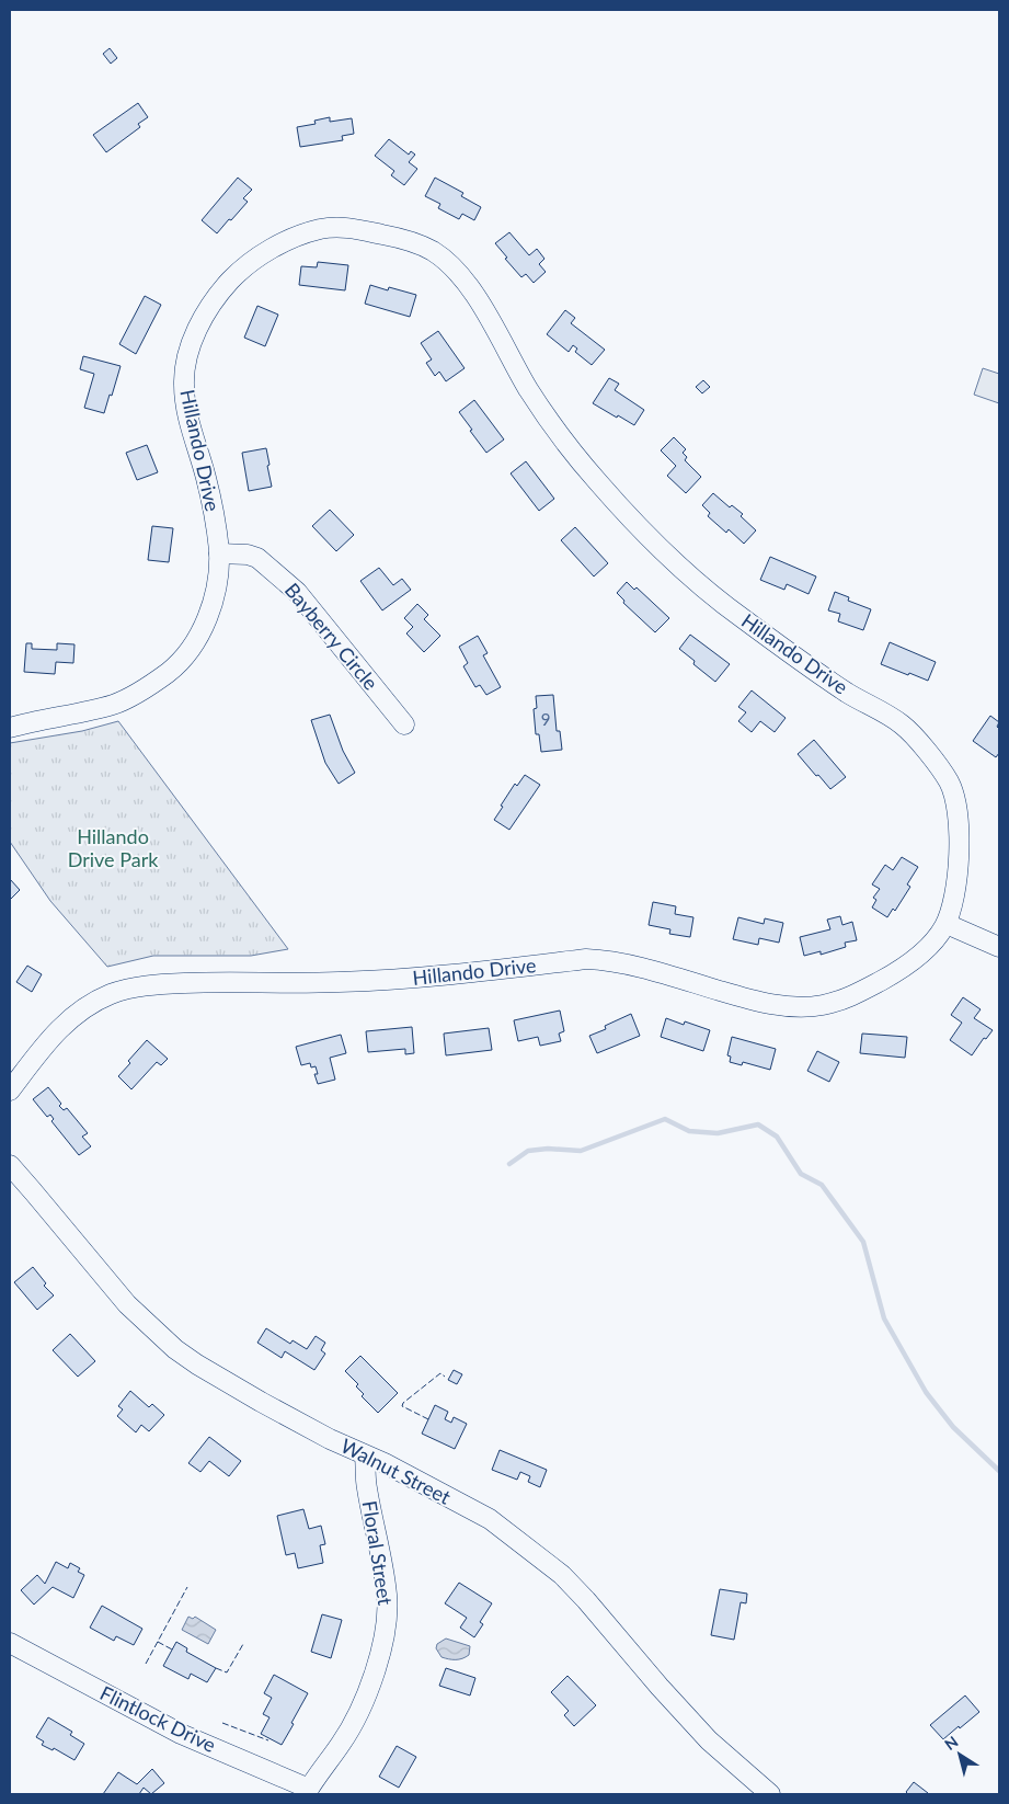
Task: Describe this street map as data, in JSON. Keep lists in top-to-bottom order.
{
  "streets": {
    "street": [
      "Hillando Drive",
      "Bayberry Circle",
      "Walnut Street",
      "Floral Street",
      "Flintlock Drive"
    ]
  },
  "crossings": [
    ["Hillando Drive", "Bayberry Circle"],
    ["Walnut Street", "Floral Street"],
    ["Floral Street", "Flintlock Drive"]
  ],
  "parks": ["Hillando Drive Park"],
  "house_numbers": ["9"],
  "north": "top left"
}
